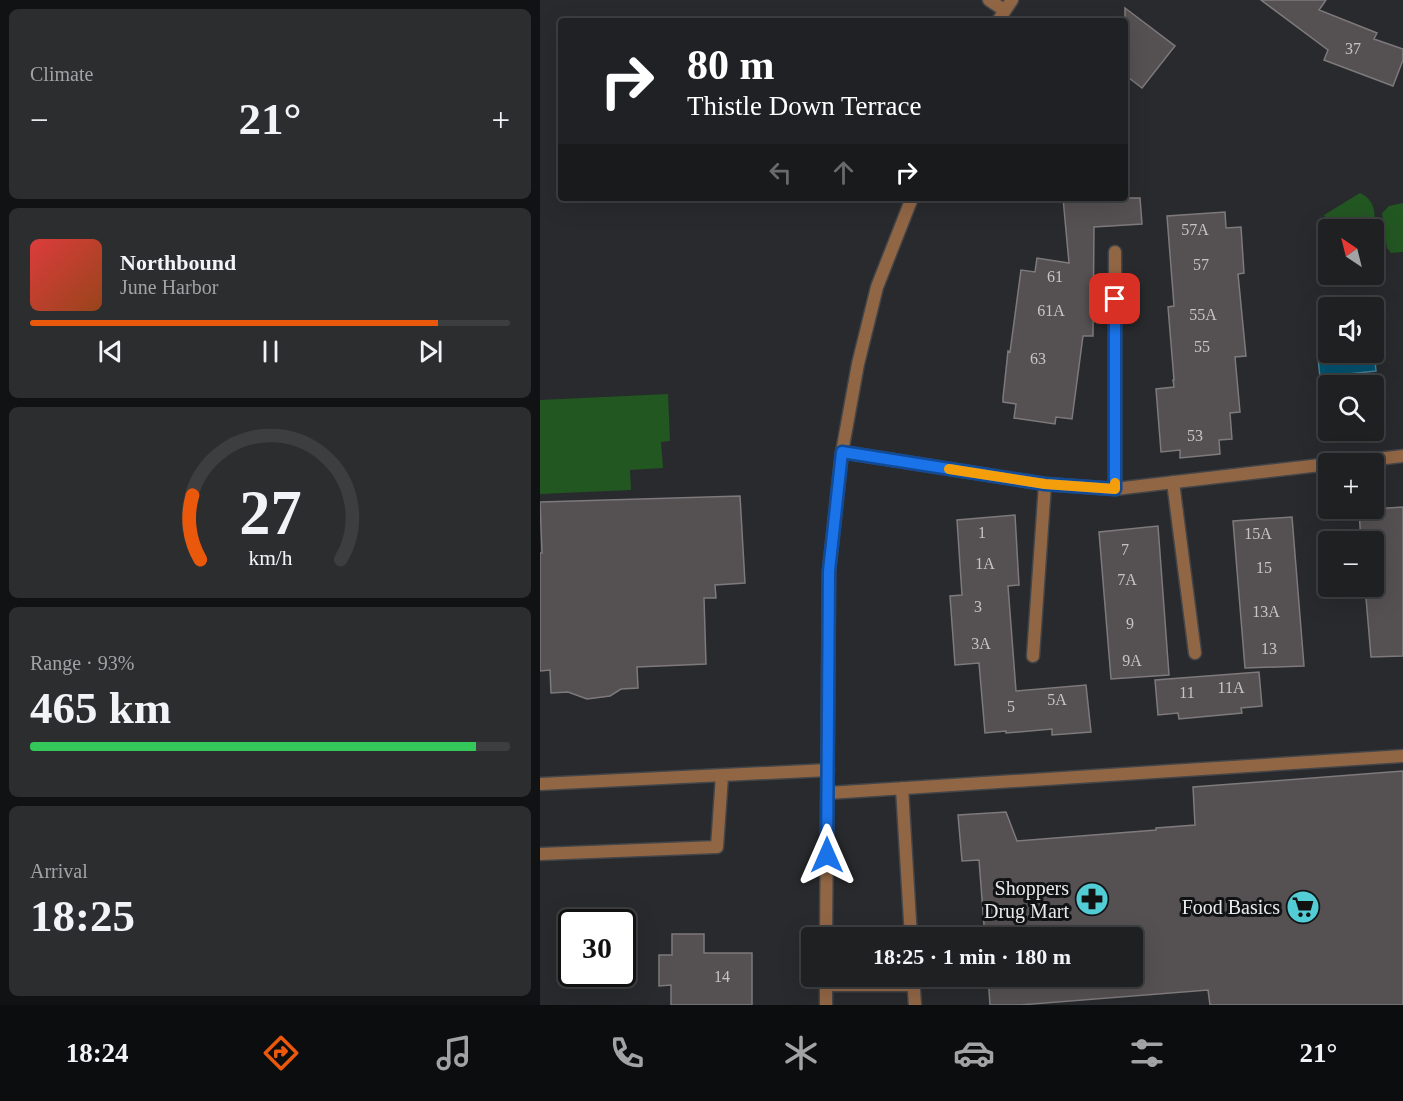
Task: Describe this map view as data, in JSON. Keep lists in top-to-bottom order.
{
  "places": {
    "pharmacy": ["Shoppers Drug Mart"],
    "supermarket": ["Food Basics"]
  },
  "house_numbers": [
    "37",
    "57A",
    "57",
    "61",
    "61A",
    "55A",
    "55",
    "63",
    "53",
    "1",
    "15A",
    "7",
    "1A",
    "15",
    "7A",
    "3",
    "13A",
    "9",
    "3A",
    "13",
    "9A",
    "11A",
    "11",
    "5A",
    "5",
    "14"
  ],
  "north": "top left",
  "page": {
    "tile": [
      "Climate",
      ["Range · 93%", "465 km"],
      ["Arrival", "18:25"]
    ],
    "turn": ["80 m", "Thistle Down Terrace"],
    "heat": ["−", "21°", "+"],
    "map_buttons": ["+", "−"],
    "song": ["Northbound", "June Harbor"],
    "limit": "30",
    "trip": "18:25 · 1 min · 180 m",
    "tabs": ["18:24", "21°"],
    "gauge": ["27", "km/h"]
  }
}
